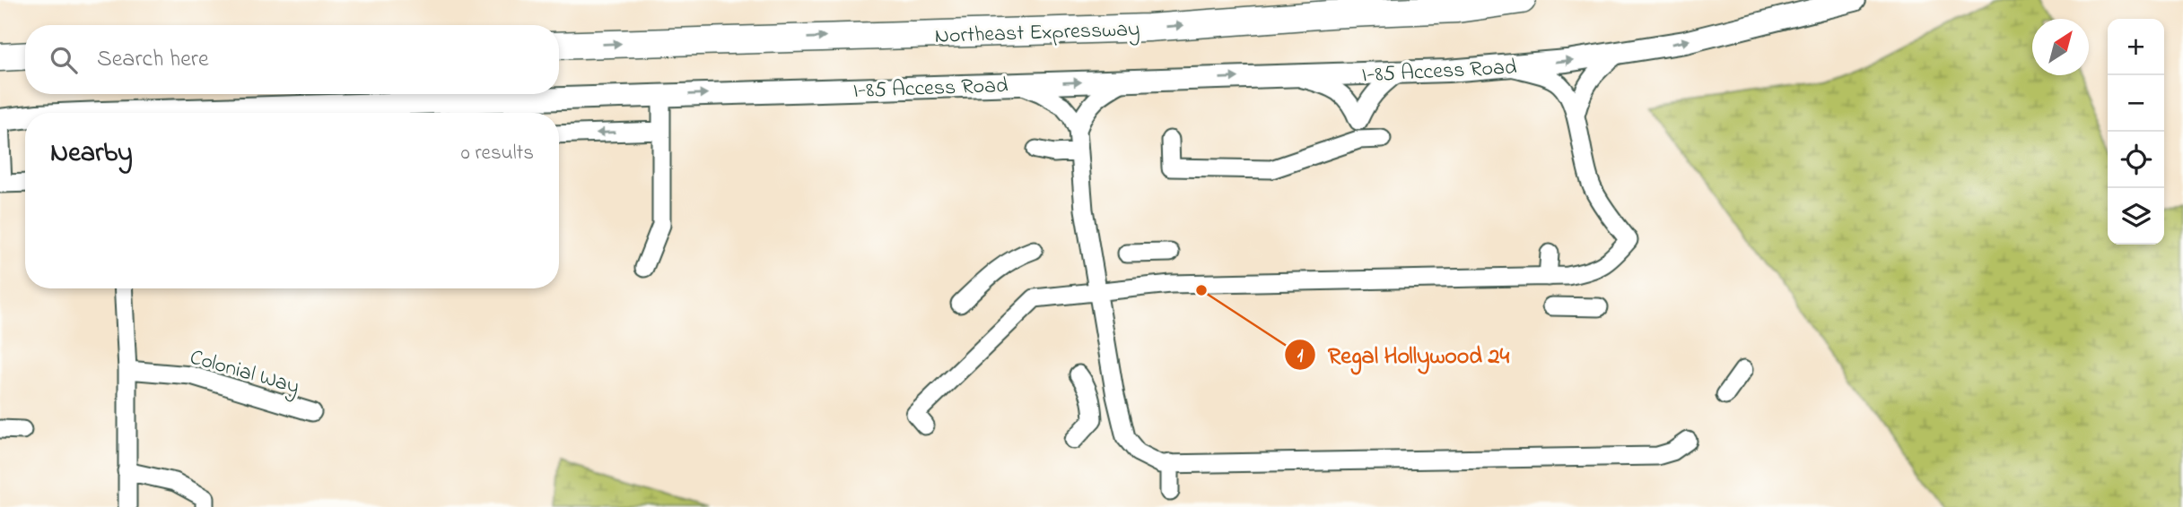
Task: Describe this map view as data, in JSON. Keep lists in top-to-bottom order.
{
  "streets": {
    "highway": ["Northeast Expressway"],
    "main road": ["I-85 Access Road"],
    "street": ["Colonial Way"]
  },
  "one_way": ["Northeast Expressway", "I-85 Access Road"],
  "places": ["Regal Hollywood 24"],
  "north": "top right",
  "page": {
    "map_buttons": ["+", "−"],
    "search": "Search here",
    "heading": ["Nearby", "0 results"]
  }
}
